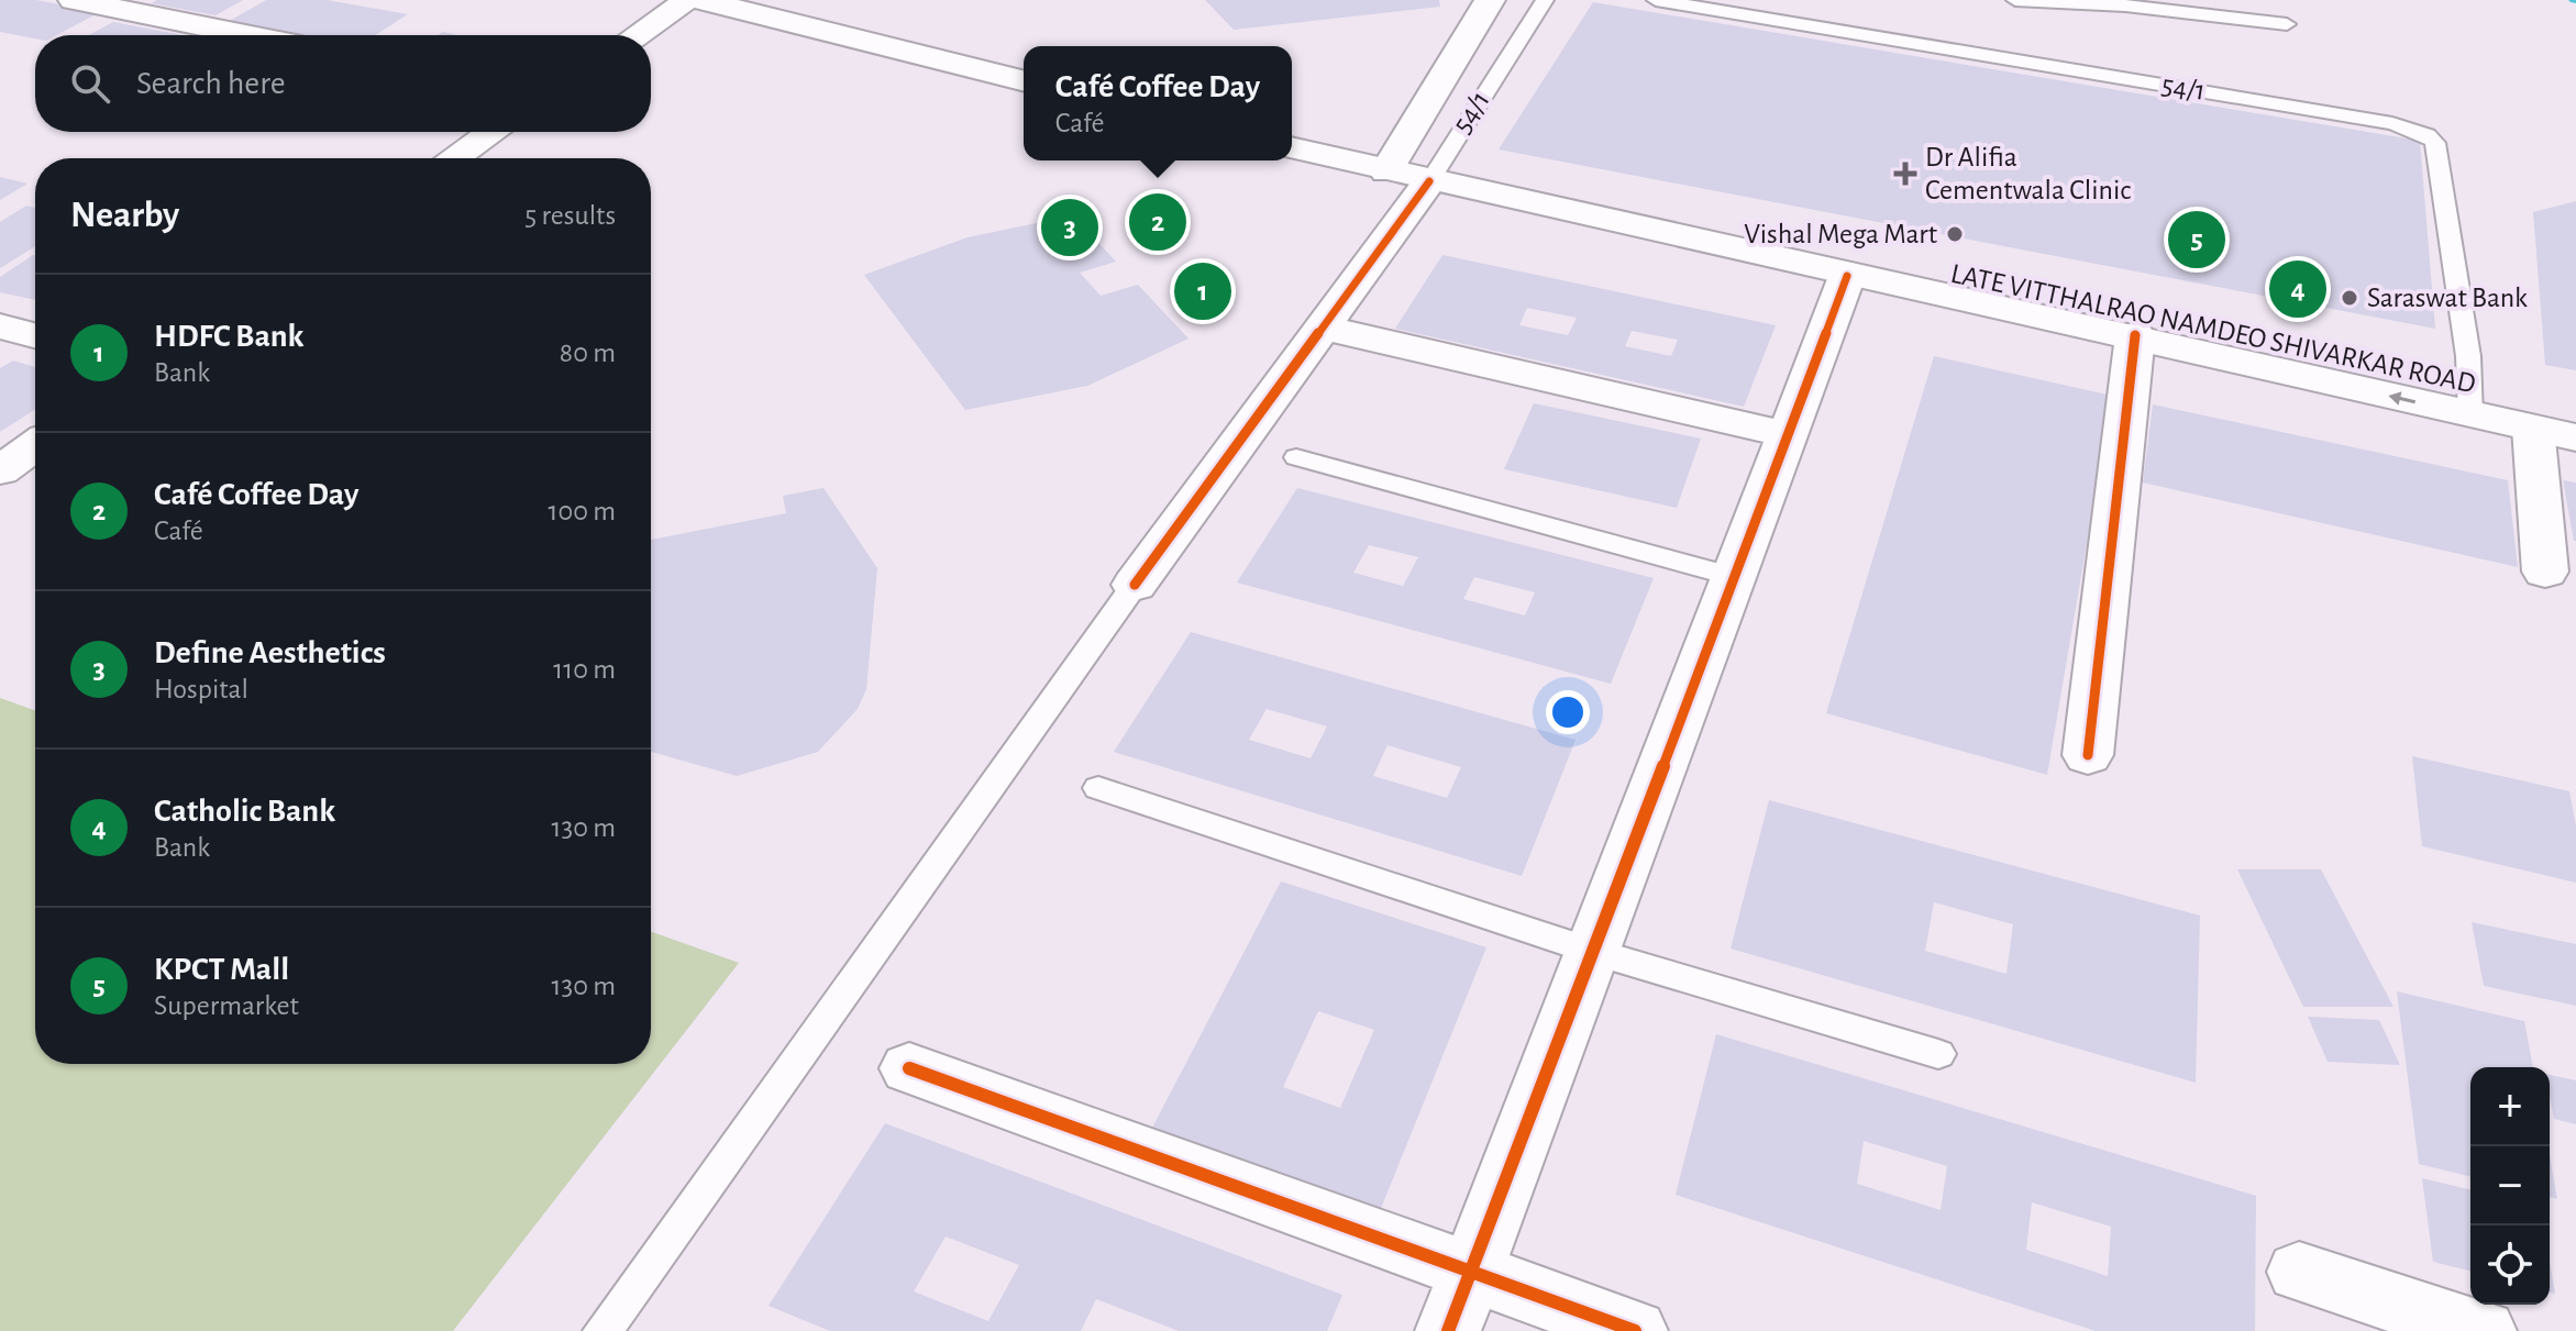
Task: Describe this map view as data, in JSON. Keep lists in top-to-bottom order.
{
  "streets": {
    "street": ["LATE VITTHALRAO NAMDEO SHIVARKAR ROAD"],
    "lane": ["54/1"]
  },
  "crossings": [
    ["54/1", "LATE VITTHALRAO NAMDEO SHIVARKAR ROAD"]
  ],
  "places": {
    "health": ["Dr Alifia Cementwala Clinic"],
    "other": ["Vishal Mega Mart", "Saraswat Bank"]
  },
  "page": {
    "search": "Search here",
    "popup": ["Café Coffee Day", "Café"],
    "heading": ["Nearby", "5 results"],
    "pins": [
      "2",
      "3",
      "5",
      "4",
      "1"
    ],
    "list": [
      {
        "mark": "1",
        "name": "HDFC Bank",
        "note": "Bank",
        "value": "80 m"
      },
      {
        "mark": "2",
        "name": "Café Coffee Day",
        "note": "Café",
        "value": "100 m"
      },
      {
        "mark": "3",
        "name": "Define Aesthetics",
        "note": "Hospital",
        "value": "110 m"
      },
      {
        "mark": "4",
        "name": "Catholic Bank",
        "note": "Bank",
        "value": "130 m"
      },
      {
        "mark": "5",
        "name": "KPCT Mall",
        "note": "Supermarket",
        "value": "130 m"
      }
    ],
    "map_buttons": ["+", "−"]
  }
}
